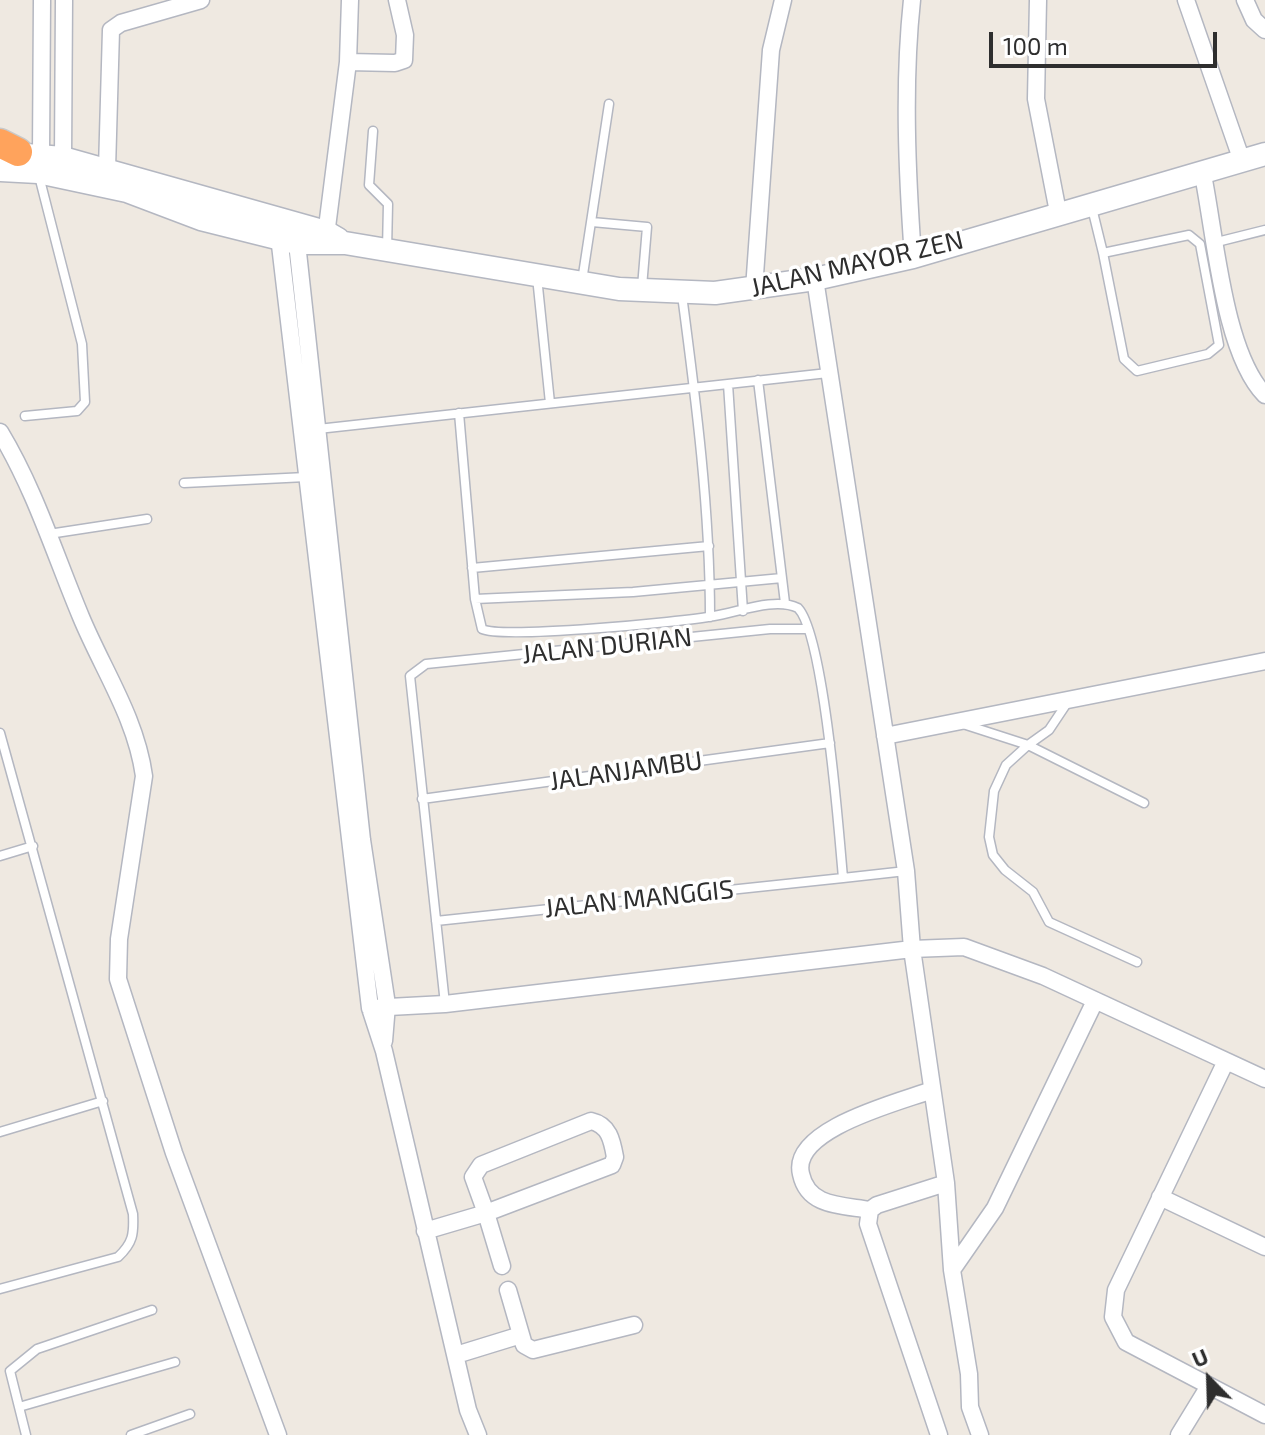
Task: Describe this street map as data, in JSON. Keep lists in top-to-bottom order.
{
  "streets": {
    "street": ["JALAN MAYOR ZEN"],
    "lane": ["JALAN DURIAN", "JALANJAMBU", "JALAN MANGGIS"]
  },
  "crossings": [
    ["JALAN DURIAN", "JALANJAMBU"]
  ],
  "scale_bar": "100 m",
  "north": "top left"
}
